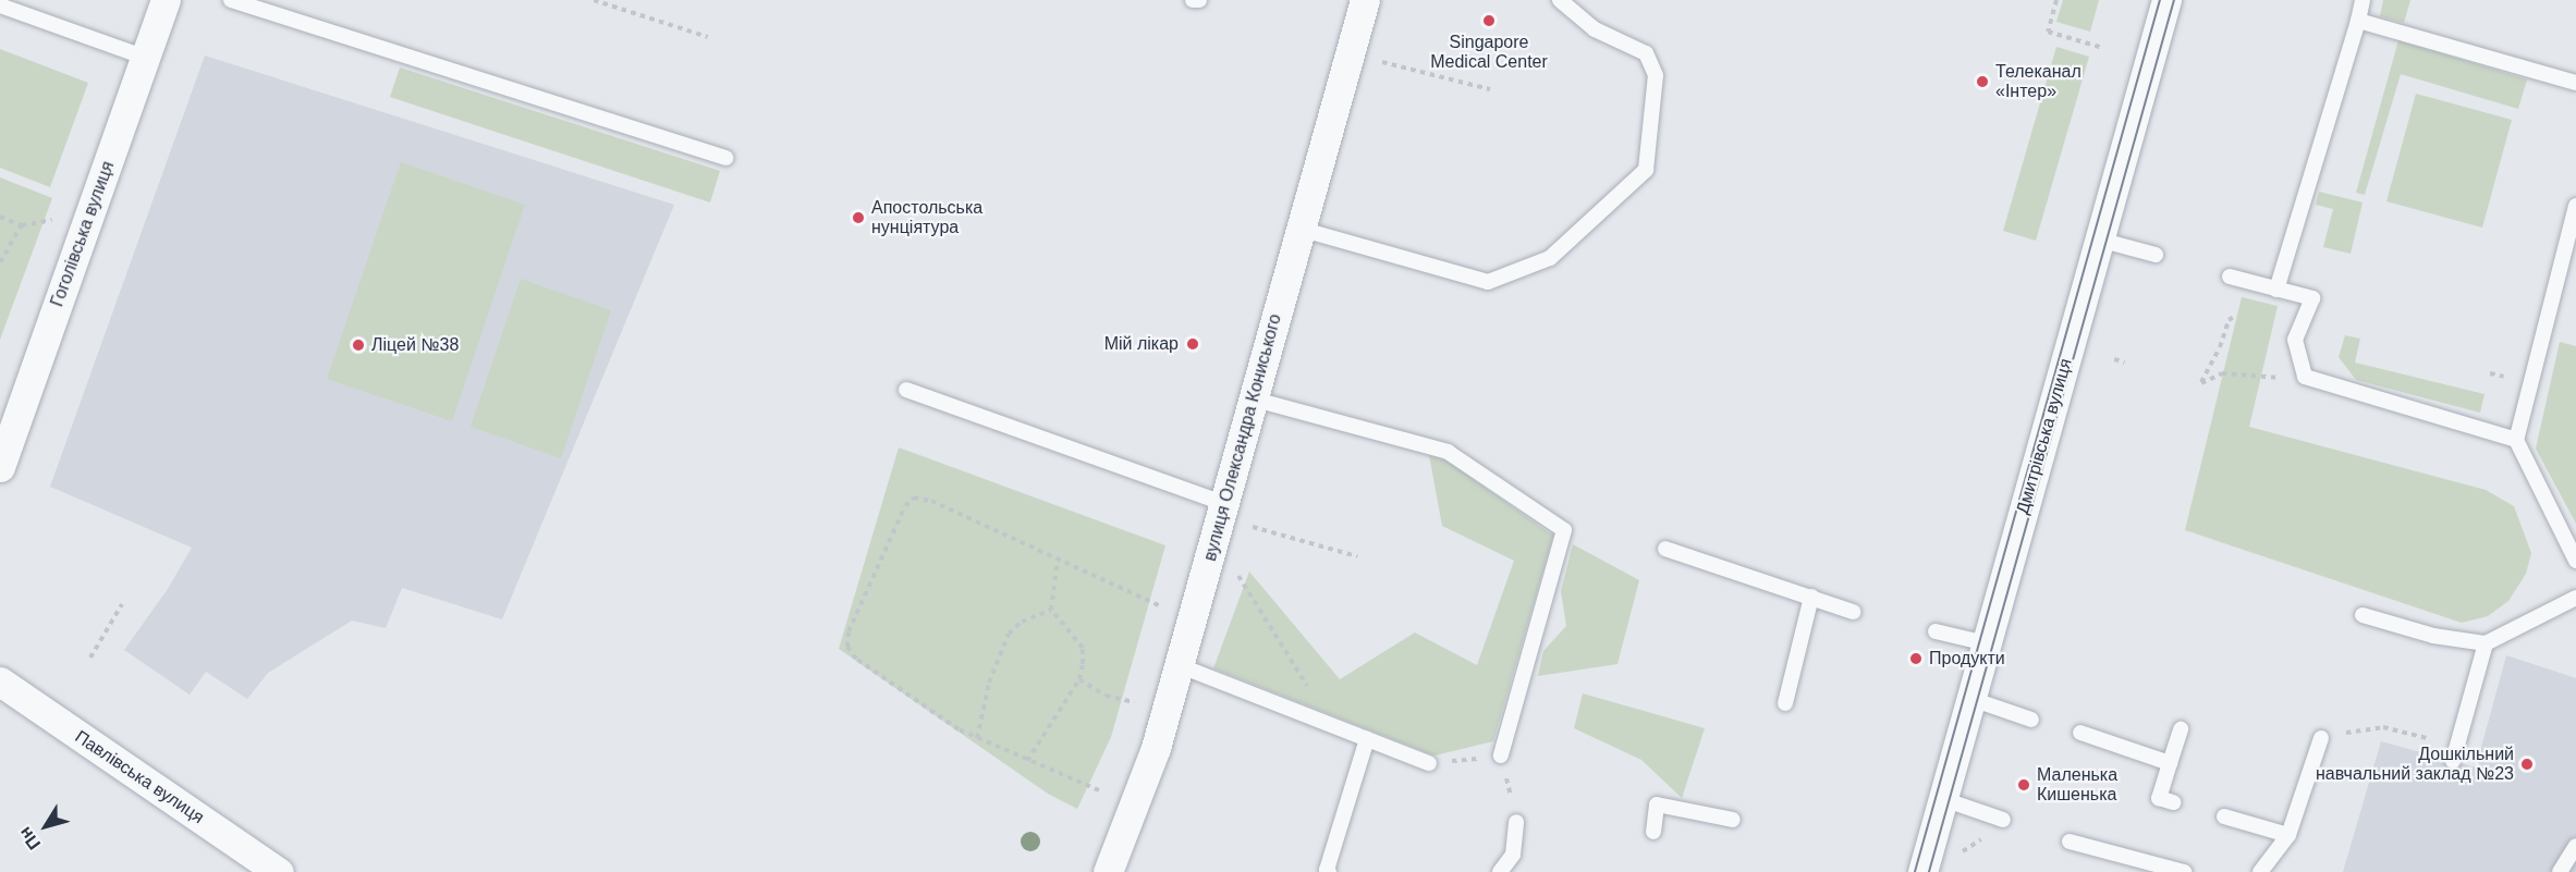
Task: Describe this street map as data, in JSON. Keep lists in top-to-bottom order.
{
  "streets": {
    "street": [
      "Гоголівська вулиця",
      "Дмитрівська вулиця",
      "вулиця Олександра Кониського",
      "Павлівська вулиця"
    ]
  },
  "places": [
    "Singapore Medical Center",
    "Телеканал «Інтер»",
    "Апостольська нунціятура",
    "Мій лікар",
    "Ліцей №38",
    "Продукти",
    "Дошкільний навчальний заклад №23",
    "Маленька Кишенька"
  ],
  "north": "bottom left"
}
